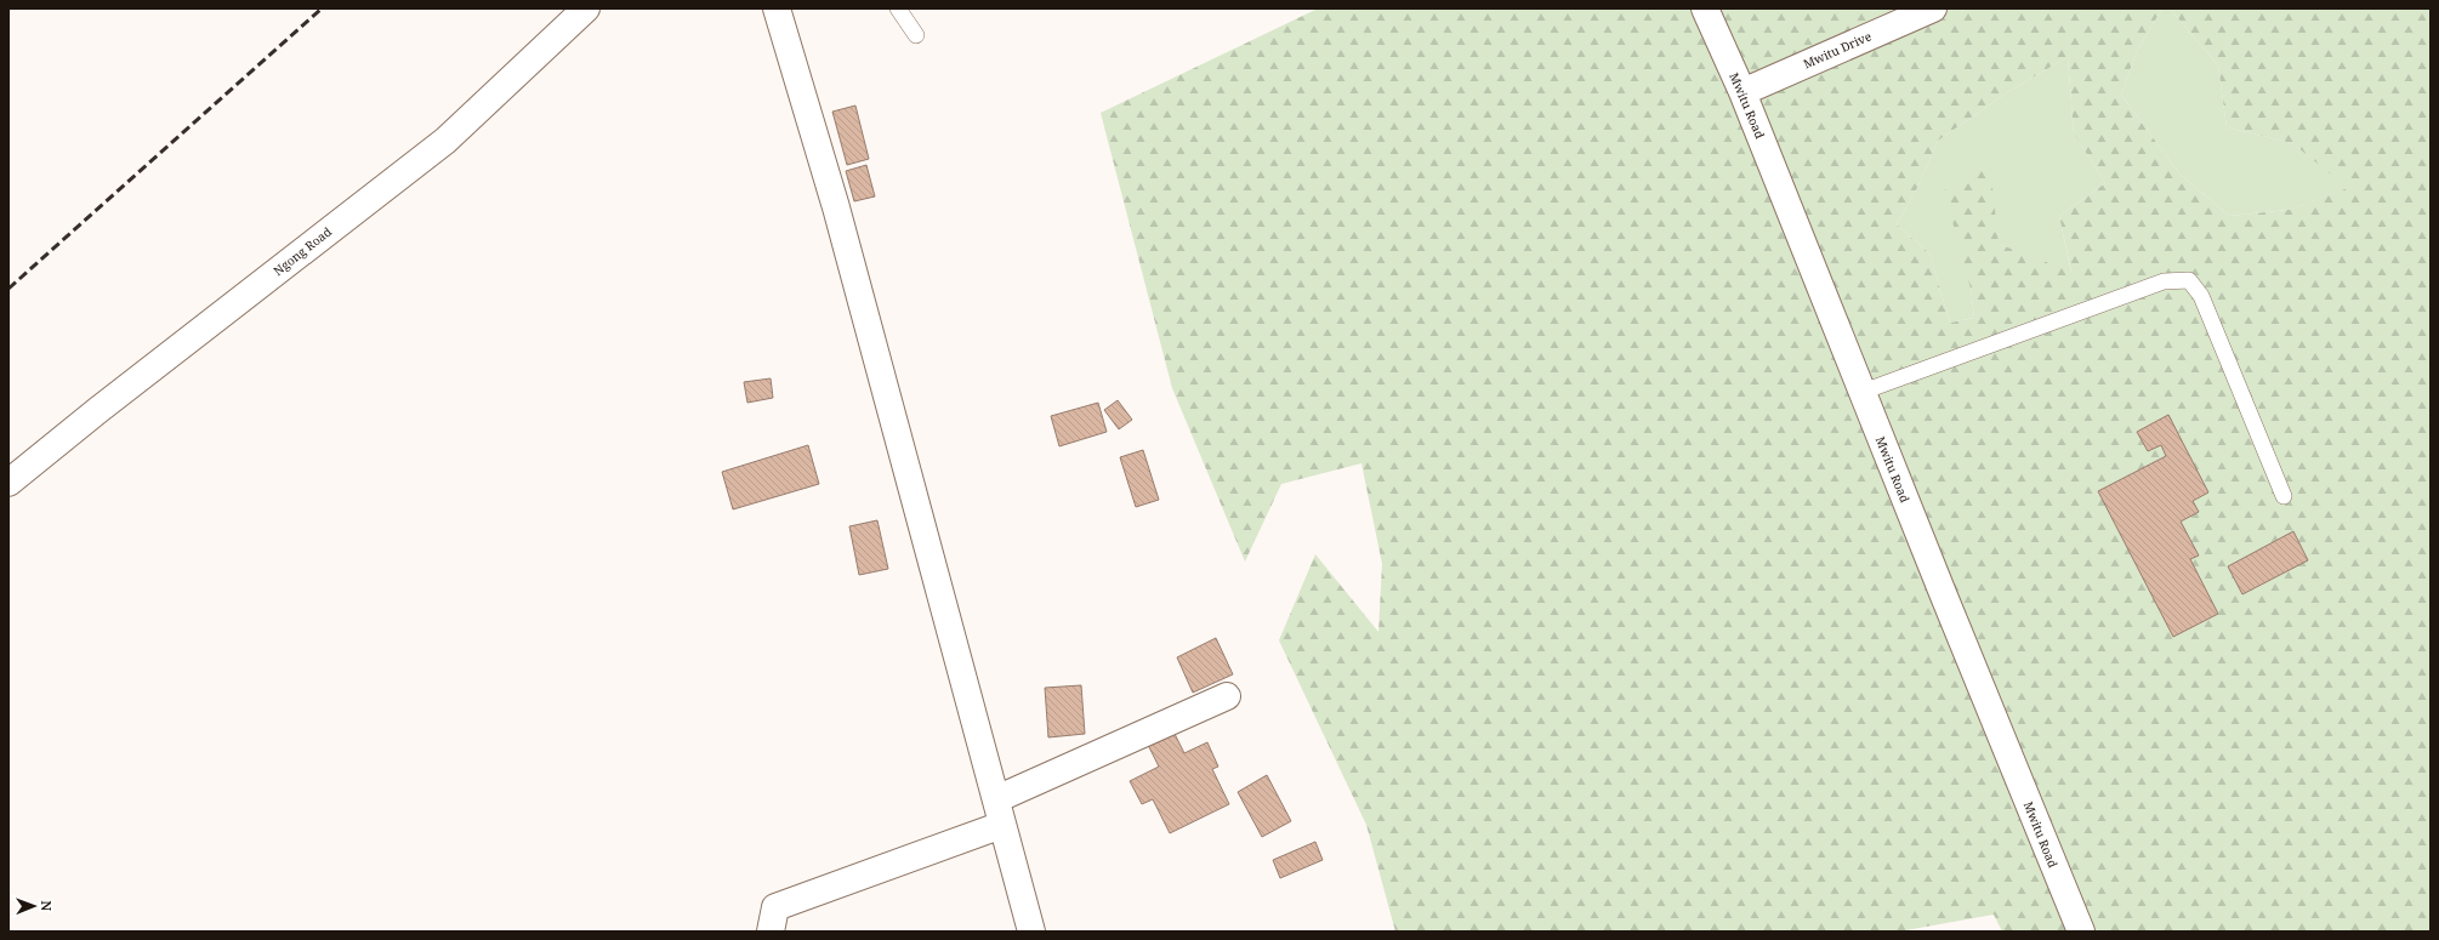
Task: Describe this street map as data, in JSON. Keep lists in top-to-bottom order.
{
  "streets": {
    "street": ["Mwitu Drive", "Mwitu Road", "Ngong Road"]
  },
  "crossings": [
    ["Mwitu Drive", "Mwitu Road"]
  ],
  "north": "right"
}
